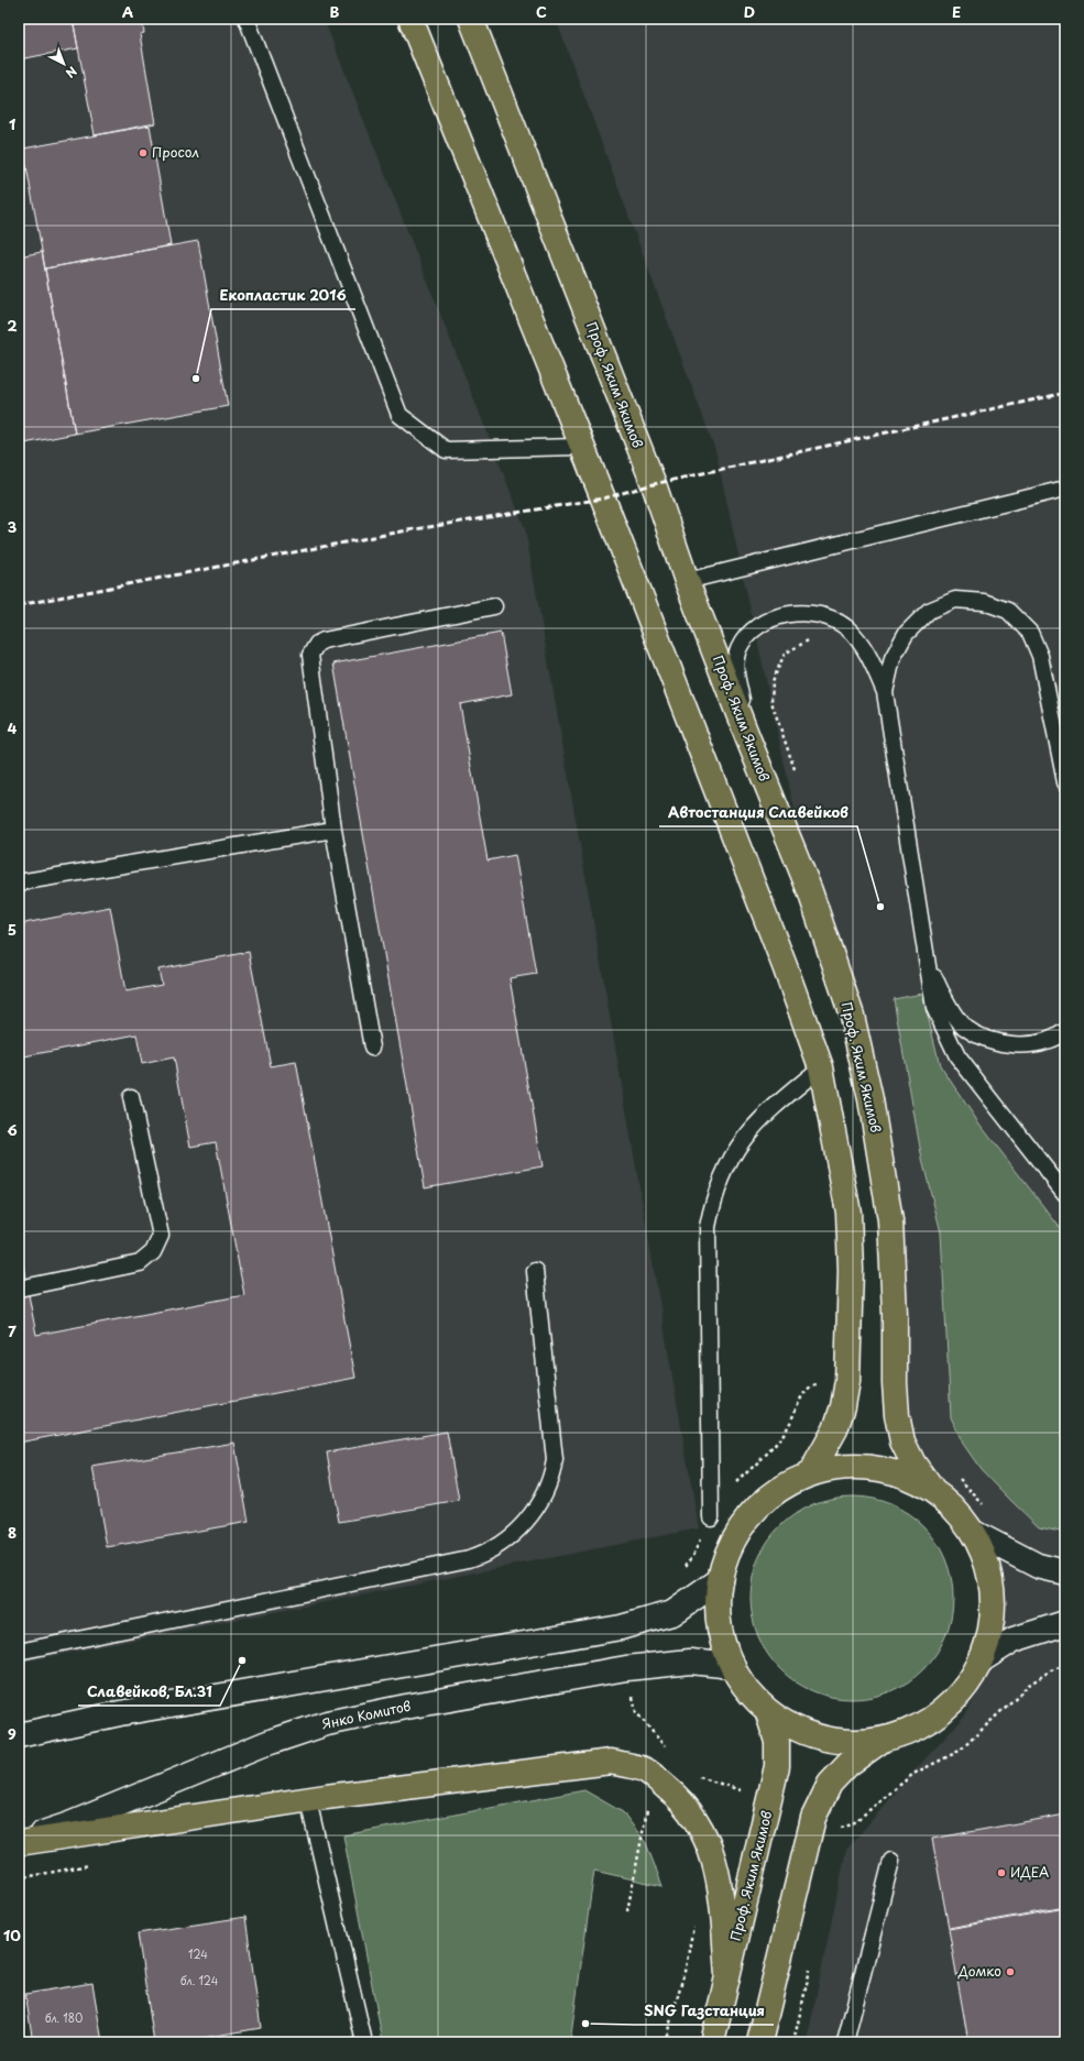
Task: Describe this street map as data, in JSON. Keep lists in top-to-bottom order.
{
  "streets": {
    "highway": ["Проф. Яким Якимов"],
    "main road": ["Янко Комитов"]
  },
  "places": [
    "Просол",
    "Екопластик 2016",
    "Автостанция Славейков",
    "Славейков, Бл.31",
    "ИДЕА",
    "Домко",
    "SNG Газстанция"
  ],
  "house_numbers": ["124", "бл. 124", "бл. 180"],
  "north": "bottom right",
  "grid": {
    "columns": [
      "A",
      "B",
      "C",
      "D",
      "E"
    ],
    "rows": [
      "1",
      "2",
      "3",
      "4",
      "5",
      "6",
      "7",
      "8",
      "9",
      "10"
    ]
  }
}
